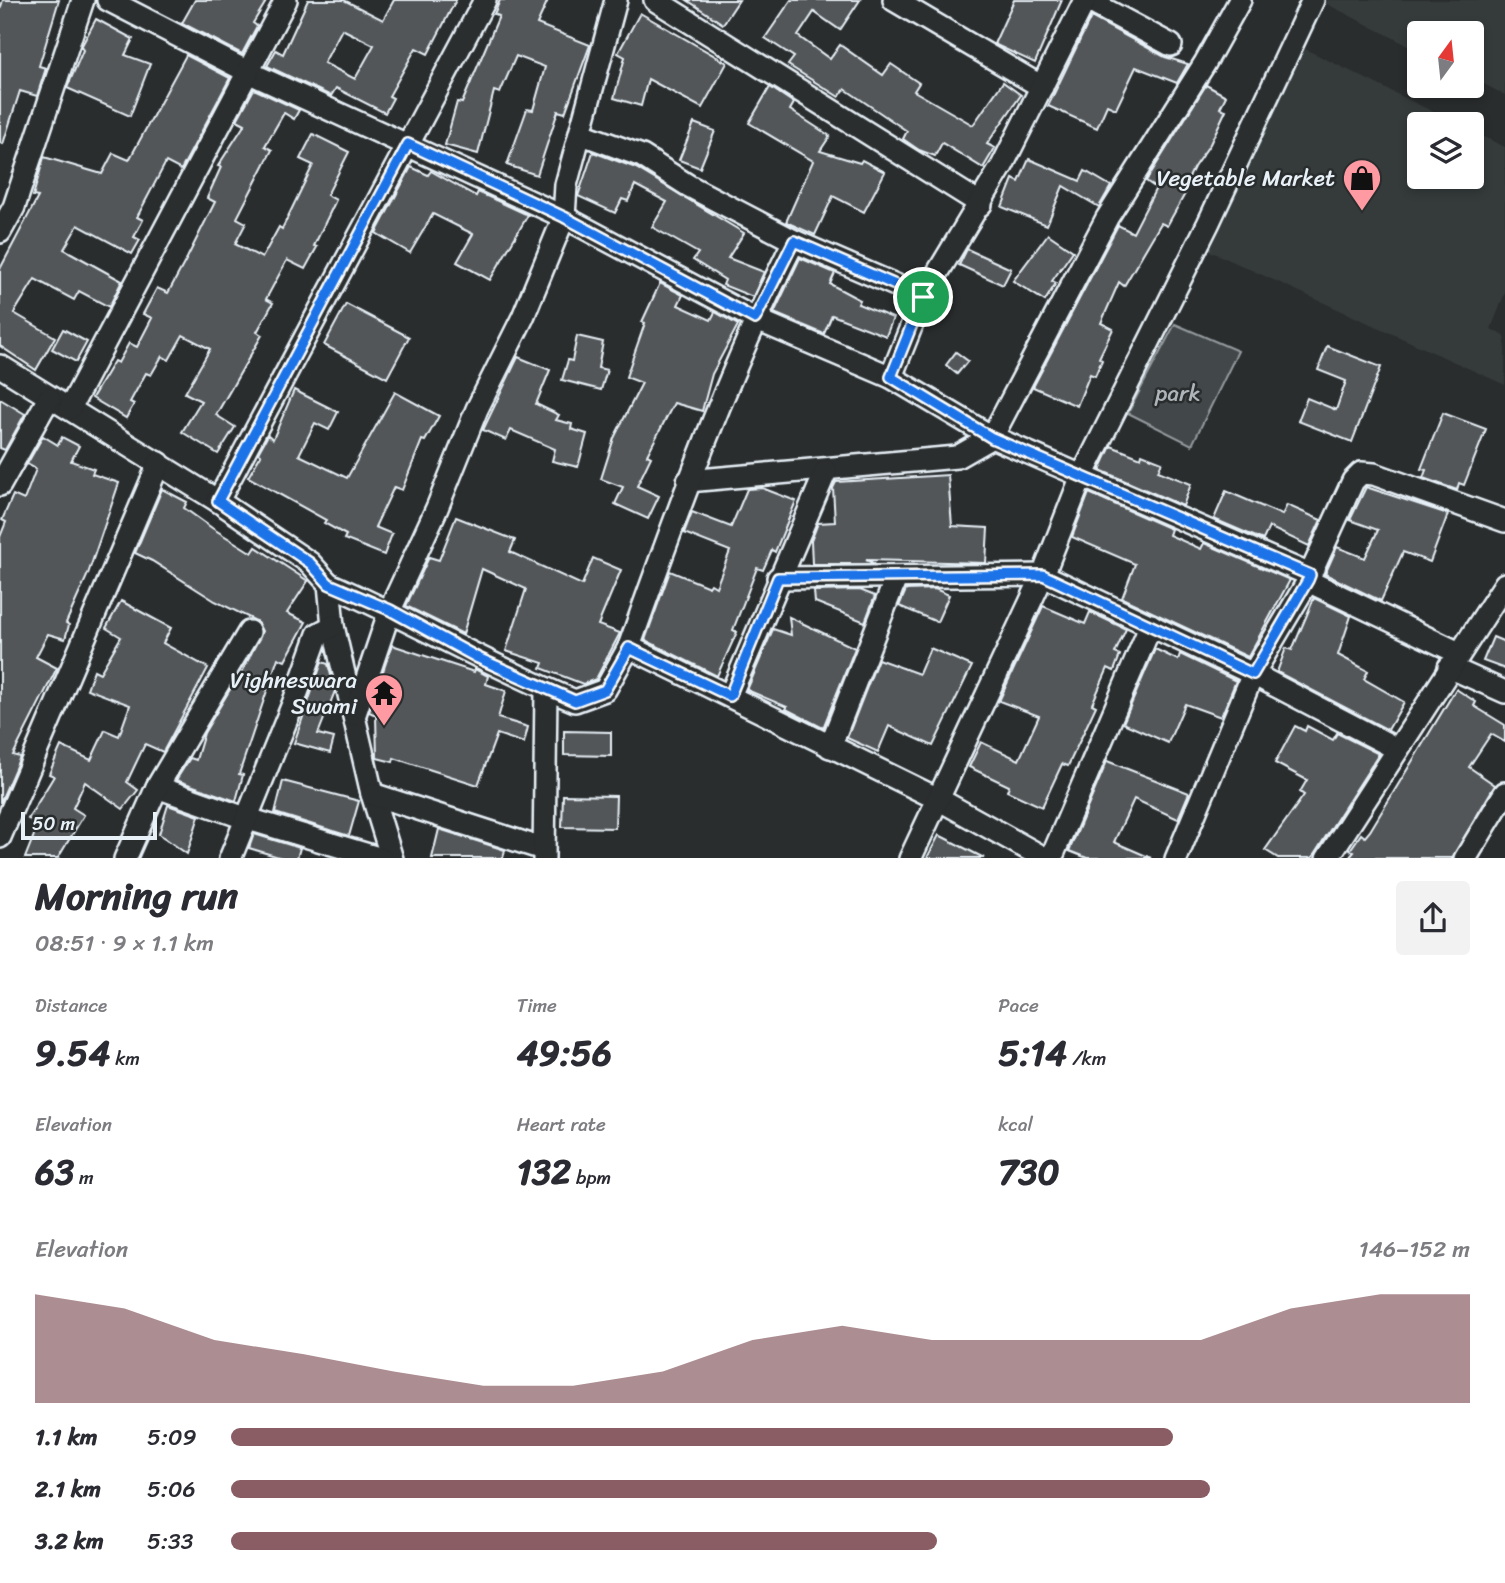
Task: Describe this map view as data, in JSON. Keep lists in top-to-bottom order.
{
  "parks": ["park"],
  "places": {
    "shop": ["Vegetable Market"],
    "temple": ["Vighneswara Swami"]
  },
  "scale_bar": "50 m",
  "north": "top",
  "page": {
    "scale": "50 m",
    "heading": ["Morning run", "08:51 · 9 × 1.1 km"],
    "stats": [
      ["Distance", "9.54 km"],
      ["Time", "49:56"],
      ["Pace", "5:14 /km"],
      ["Elevation", "63 m"],
      ["Heart rate", "132 bpm"],
      ["kcal", "730"]
    ],
    "chart": ["Elevation", "146–152 m"],
    "list": [
      {
        "name": "1.1 km",
        "note": "5:09"
      },
      {
        "name": "2.1 km",
        "note": "5:06"
      },
      {
        "name": "3.2 km",
        "note": "5:33"
      }
    ]
  }
}
